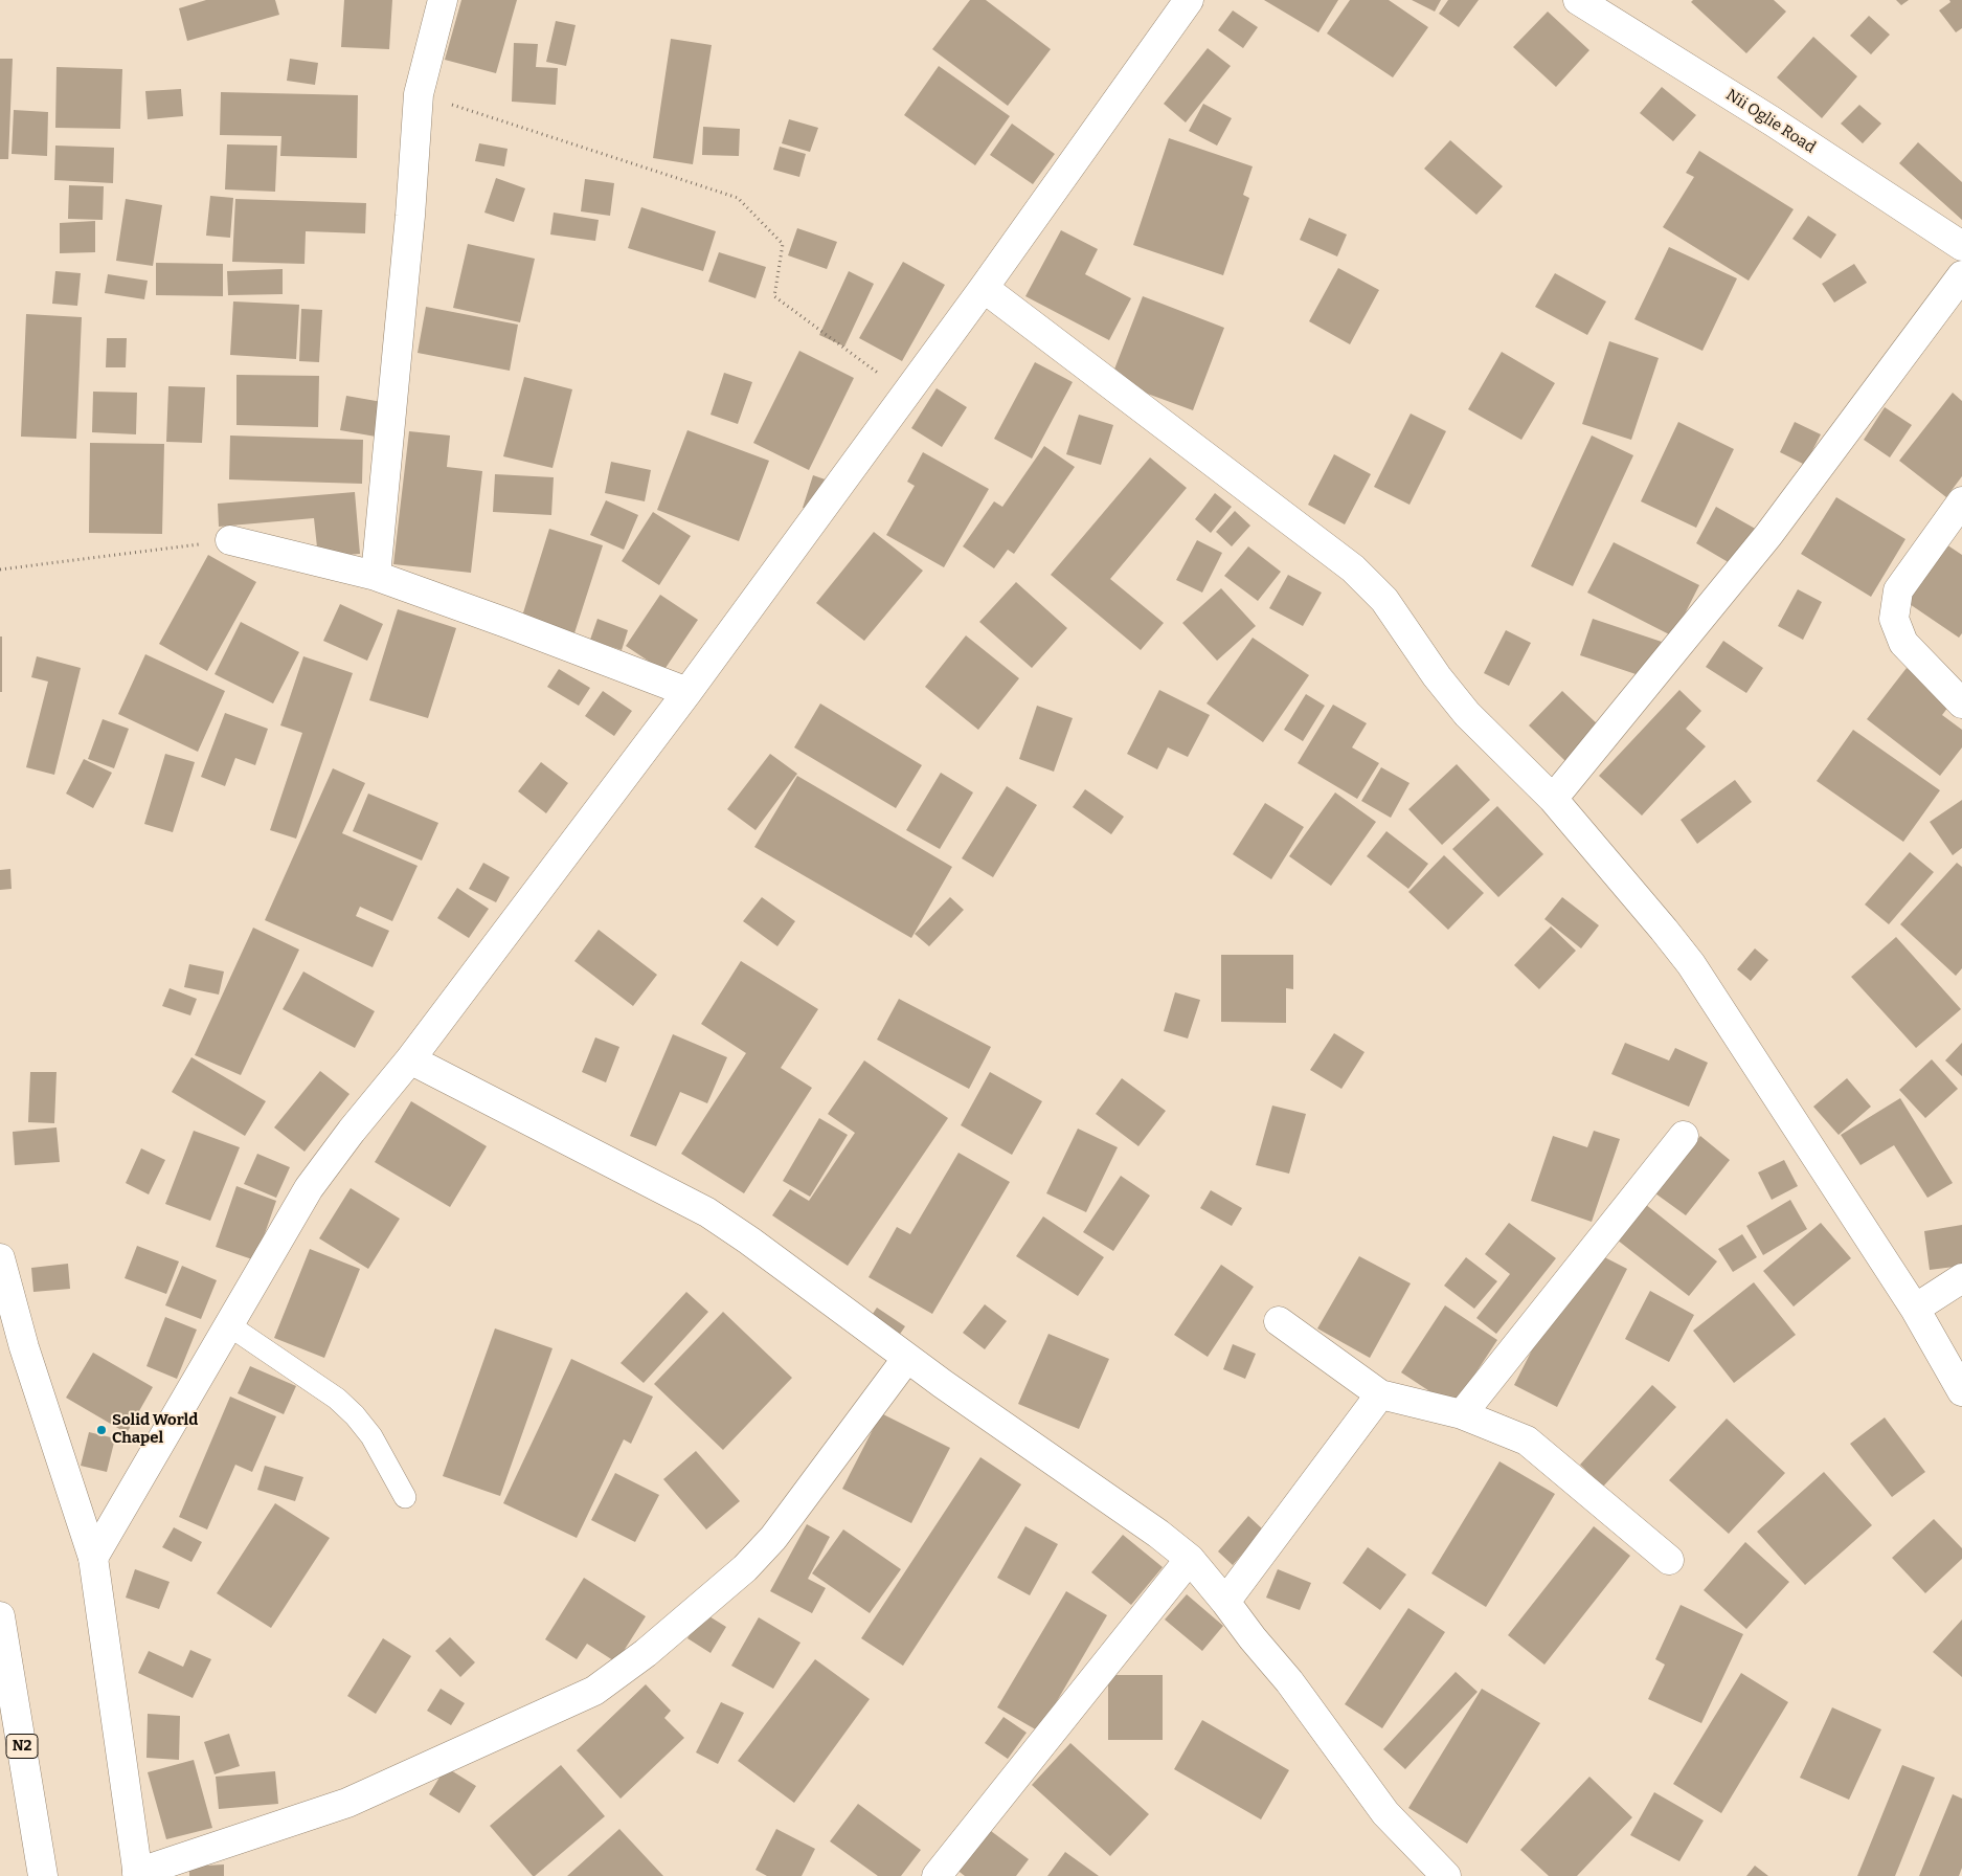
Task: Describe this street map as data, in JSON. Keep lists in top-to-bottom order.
{
  "streets": {
    "main road": ["Nii Oglie Road", "N2"]
  },
  "places": ["Solid World Chapel"]
}
